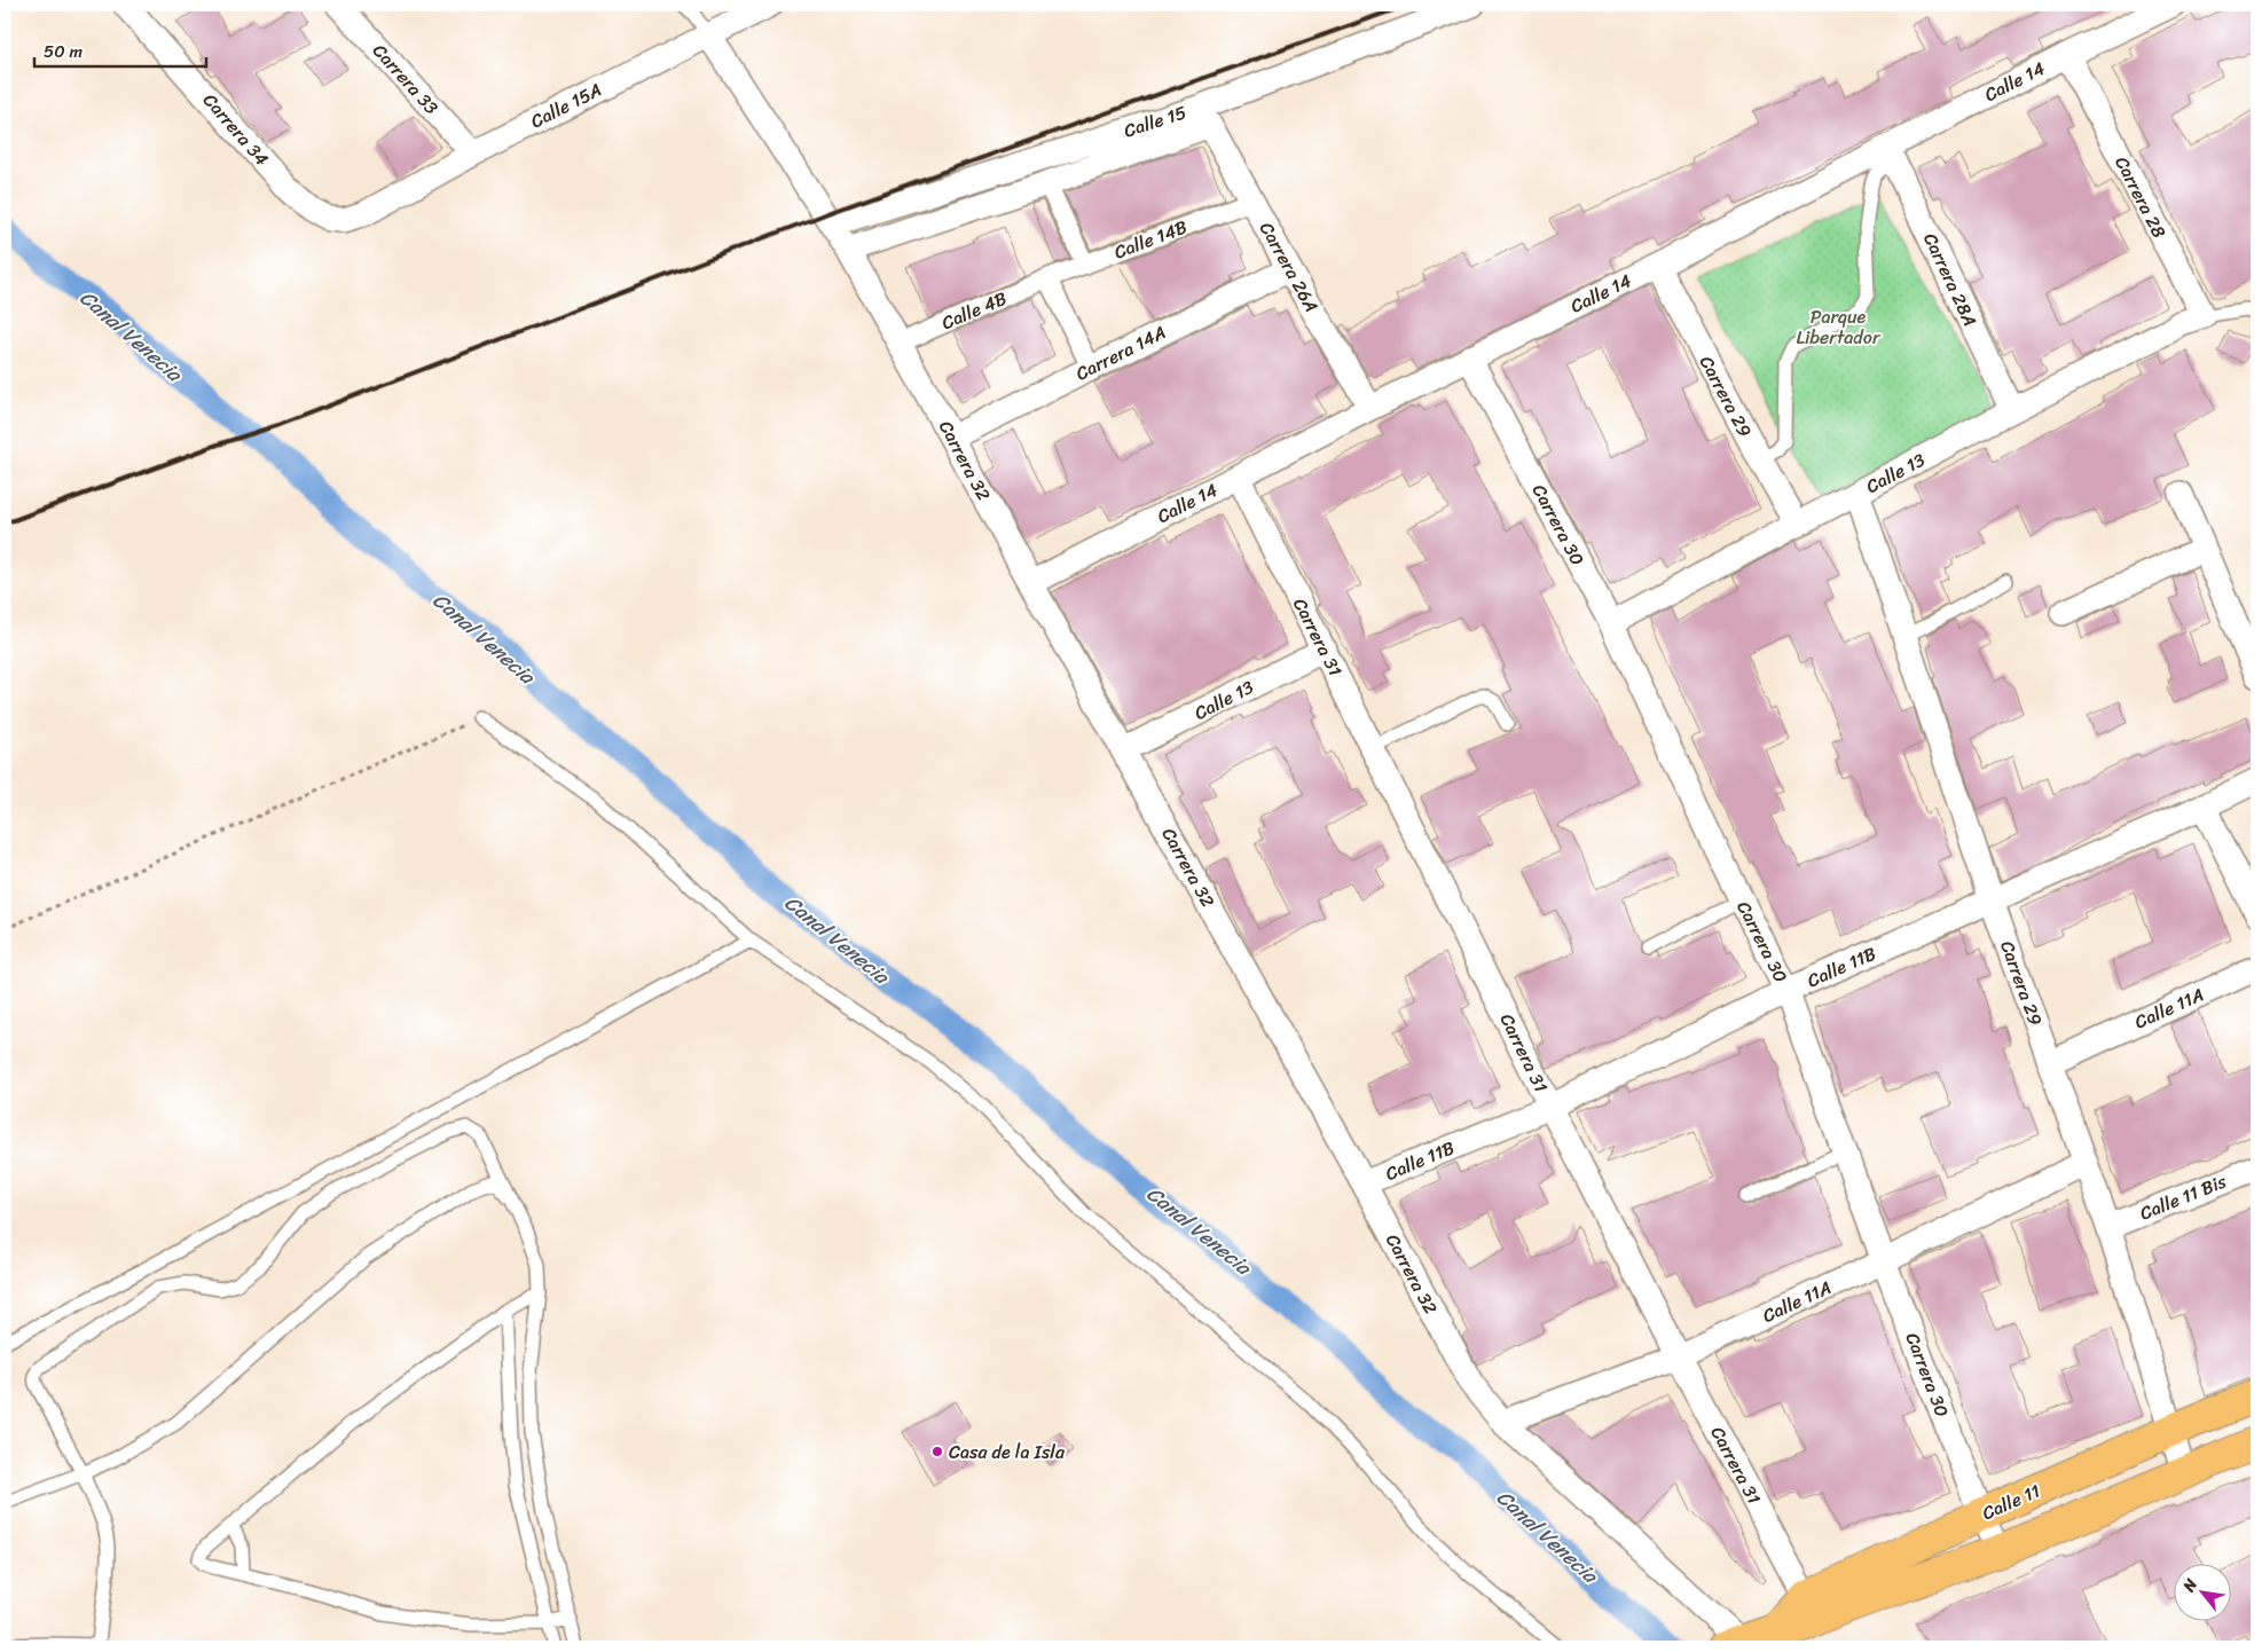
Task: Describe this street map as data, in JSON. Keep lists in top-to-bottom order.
{
  "streets": {
    "main road": ["Calle 11"],
    "street": [
      "Carrera 33",
      "Calle 14",
      "Calle 15A",
      "Calle 15",
      "Carrera 34",
      "Carrera 28",
      "Calle 14B",
      "Carrera 26A",
      "Carrera 28A",
      "Calle 4B",
      "Carrera 14A",
      "Carrera 29",
      "Carrera 32",
      "Calle 13",
      "Carrera 30",
      "Carrera 31",
      "Calle 11B",
      "Calle 11A",
      "Calle 11 Bis"
    ]
  },
  "crossings": [
    ["Carrera 33", "Calle 15A"],
    ["Calle 14", "Carrera 28"],
    ["Calle 14", "Carrera 26A"],
    ["Calle 14", "Carrera 28A"],
    ["Calle 14", "Carrera 29"],
    ["Calle 14", "Carrera 32"],
    ["Calle 14", "Carrera 30"],
    ["Calle 14", "Carrera 31"],
    ["Calle 15A", "Carrera 34"],
    ["Calle 15A", "Carrera 32"],
    ["Calle 15", "Carrera 26A"],
    ["Calle 15", "Carrera 32"],
    ["Carrera 28", "Calle 13"],
    ["Calle 14B", "Carrera 26A"],
    ["Calle 14B", "Calle 4B"],
    ["Carrera 26A", "Carrera 14A"],
    ["Carrera 28A", "Calle 13"],
    ["Calle 4B", "Carrera 32"],
    ["Carrera 14A", "Carrera 32"],
    ["Carrera 29", "Calle 13"],
    ["Carrera 29", "Calle 11B"],
    ["Carrera 29", "Calle 11A"],
    ["Carrera 29", "Calle 11 Bis"],
    ["Carrera 29", "Calle 11"],
    ["Carrera 32", "Calle 13"],
    ["Carrera 32", "Calle 11B"],
    ["Carrera 32", "Calle 11A"],
    ["Carrera 32", "Calle 11"],
    ["Calle 13", "Carrera 30"],
    ["Calle 13", "Carrera 31"],
    ["Carrera 30", "Calle 11B"],
    ["Carrera 30", "Calle 11A"],
    ["Carrera 30", "Calle 11"],
    ["Carrera 31", "Calle 11B"],
    ["Carrera 31", "Calle 11A"],
    ["Carrera 31", "Calle 11"]
  ],
  "water": ["Canal Venecia"],
  "parks": ["Parque Libertador"],
  "places": ["Casa de la Isla"],
  "scale_bar": "50 m",
  "north": "top left"
}
